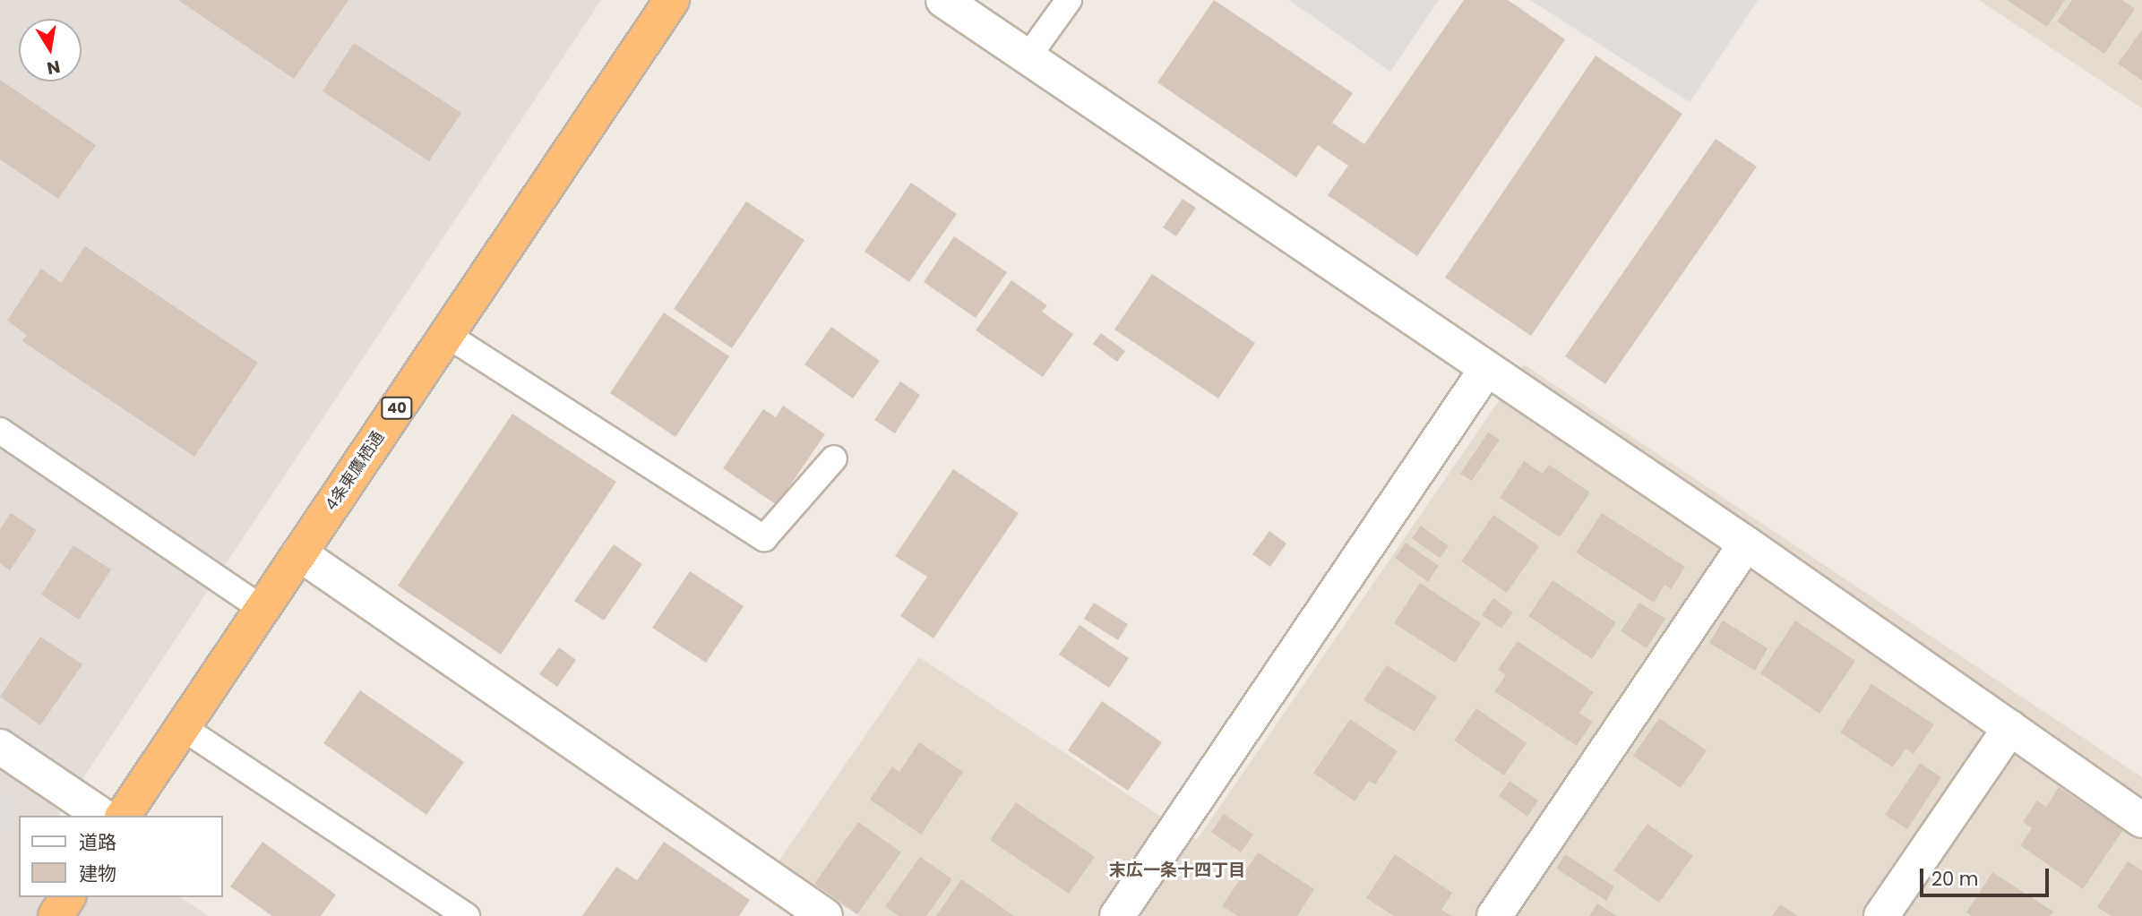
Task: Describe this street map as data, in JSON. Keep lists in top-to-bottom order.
{
  "streets": {
    "highway": ["40", "4条東鷹栖通"]
  },
  "districts": ["末広一条十四丁目"],
  "legend": ["道路", "建物"],
  "scale_bar": "20 m",
  "north": "bottom"
}
